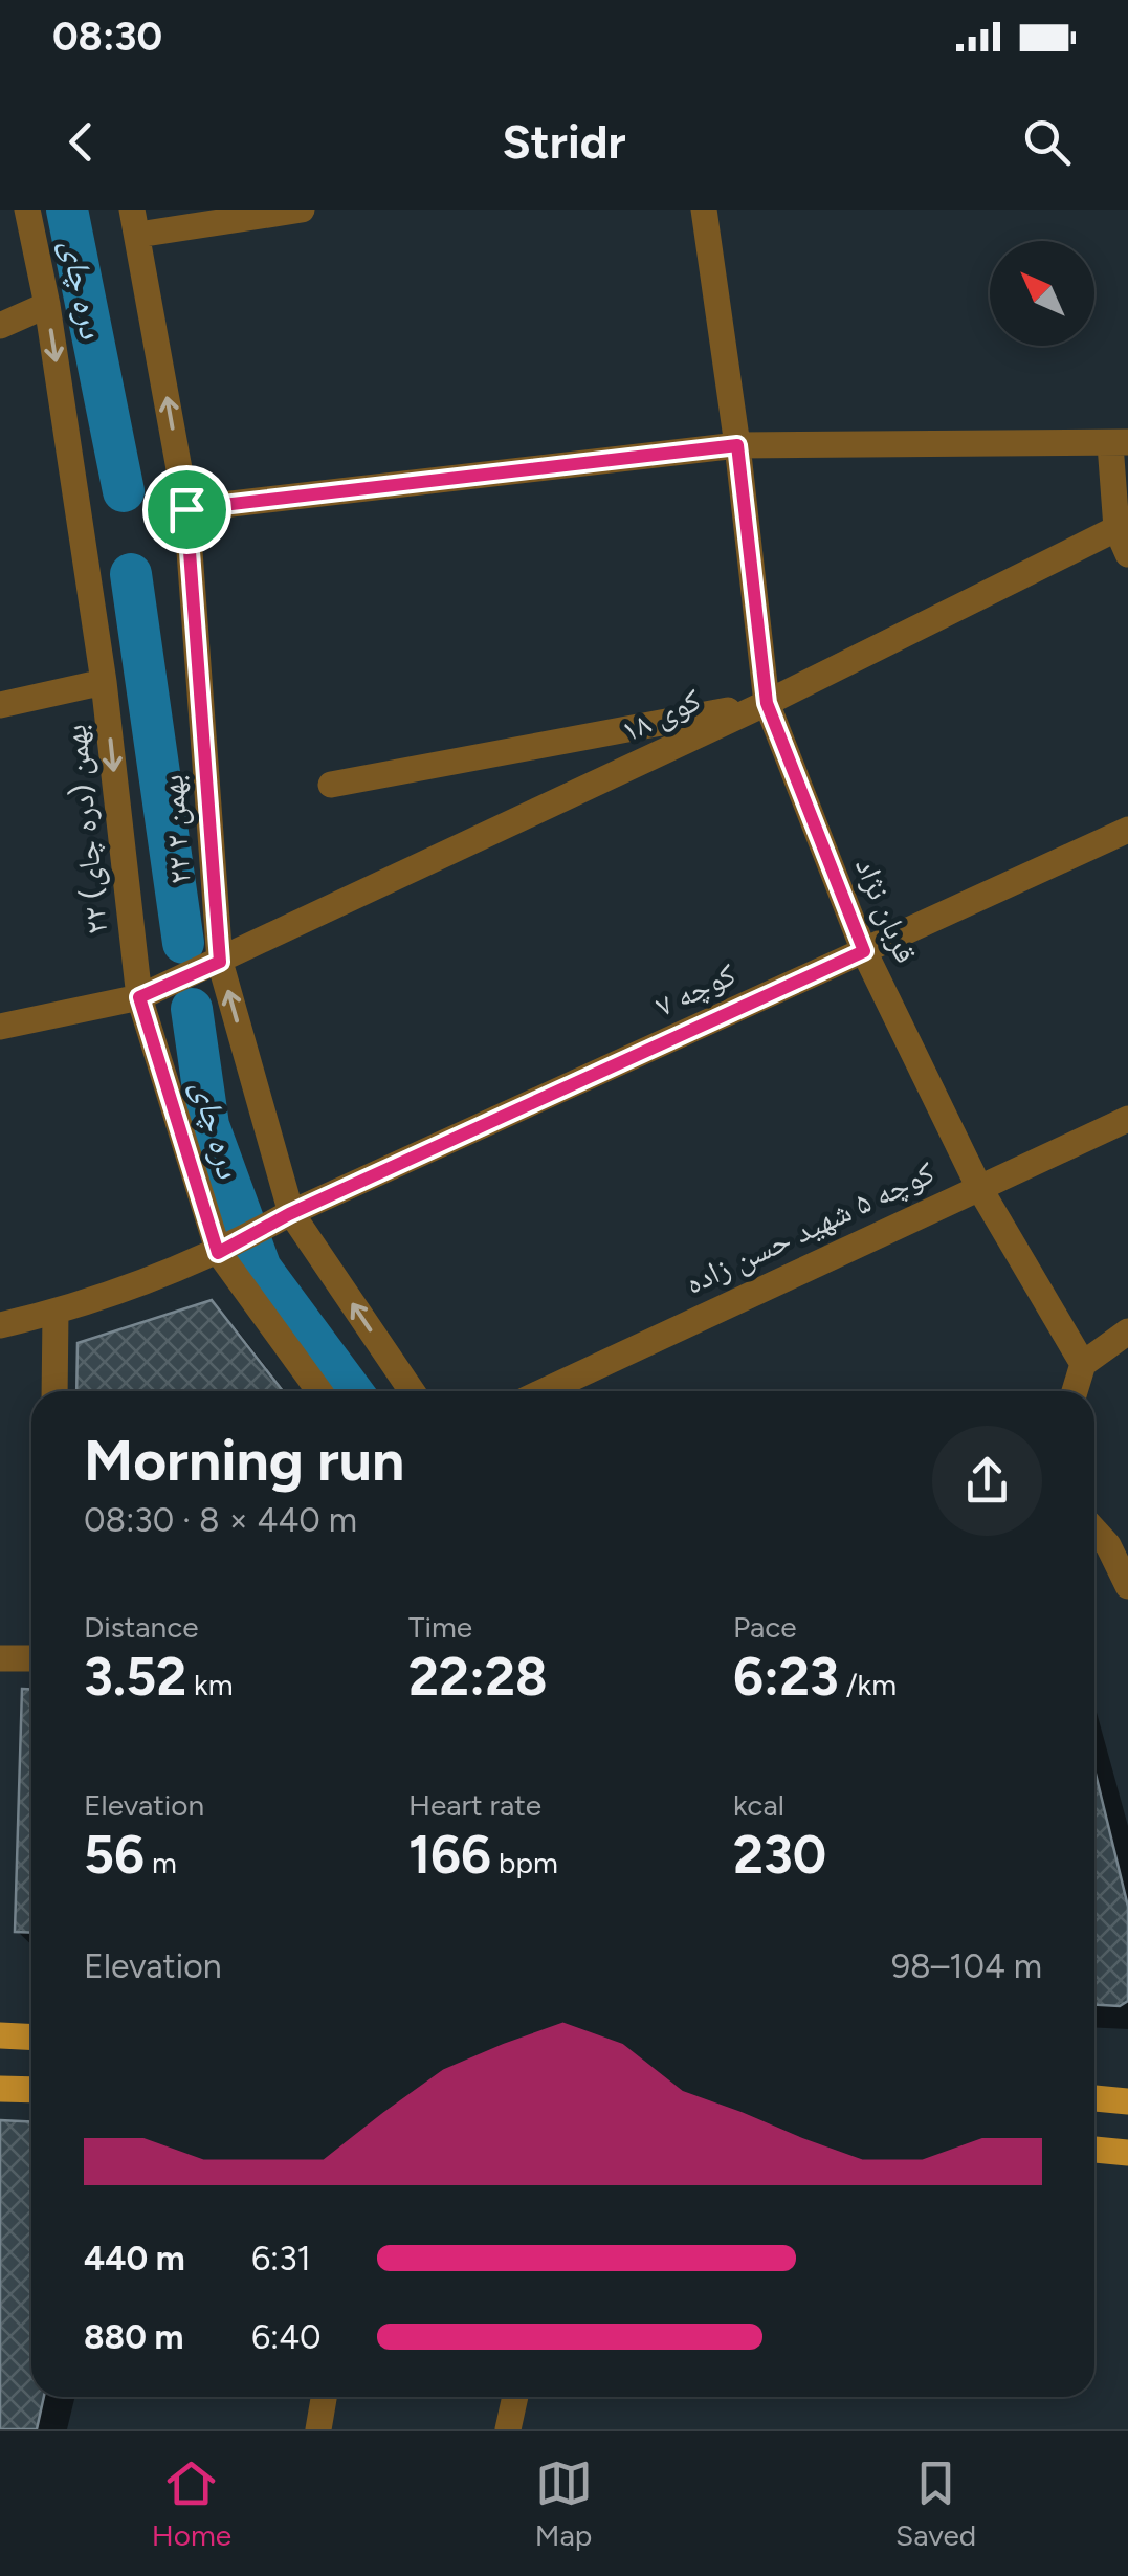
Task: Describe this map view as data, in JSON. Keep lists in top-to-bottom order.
{
  "streets": {
    "street": [
      "کوی ۱۸",
      "۲۲ بهمن (دره چای)",
      "۲۲ بهمن ۲",
      "قربان نژاد",
      "کوچه ۷",
      "کوچه ۵ شهید حسن زاده"
    ]
  },
  "crossings": [
    ["کوی ۱۸", "۲۲ بهمن (دره چای)"],
    ["کوی ۱۸", "۲۲ بهمن ۲"],
    ["کوی ۱۸", "قربان نژاد"],
    ["۲۲ بهمن (دره چای)", "کوچه ۷"],
    ["۲۲ بهمن ۲", "کوچه ۷"],
    ["قربان نژاد", "کوچه ۷"],
    ["قربان نژاد", "کوچه ۵ شهید حسن زاده"]
  ],
  "one_way": ["۲۲ بهمن (دره چای)", "۲۲ بهمن ۲"],
  "water": ["دره چای"],
  "north": "top left",
  "page": {
    "status": "08:30",
    "header": "Stridr",
    "heading": ["Morning run", "08:30 · 8 × 440 m"],
    "stats": [
      ["Distance", "3.52 km"],
      ["Time", "22:28"],
      ["Pace", "6:23 /km"],
      ["Elevation", "56 m"],
      ["Heart rate", "166 bpm"],
      ["kcal", "230"]
    ],
    "chart": ["Elevation", "98–104 m"],
    "list": [
      {
        "name": "440 m",
        "note": "6:31"
      },
      {
        "name": "880 m",
        "note": "6:40"
      }
    ],
    "tabs": ["Home", "Map", "Saved"]
  }
}
